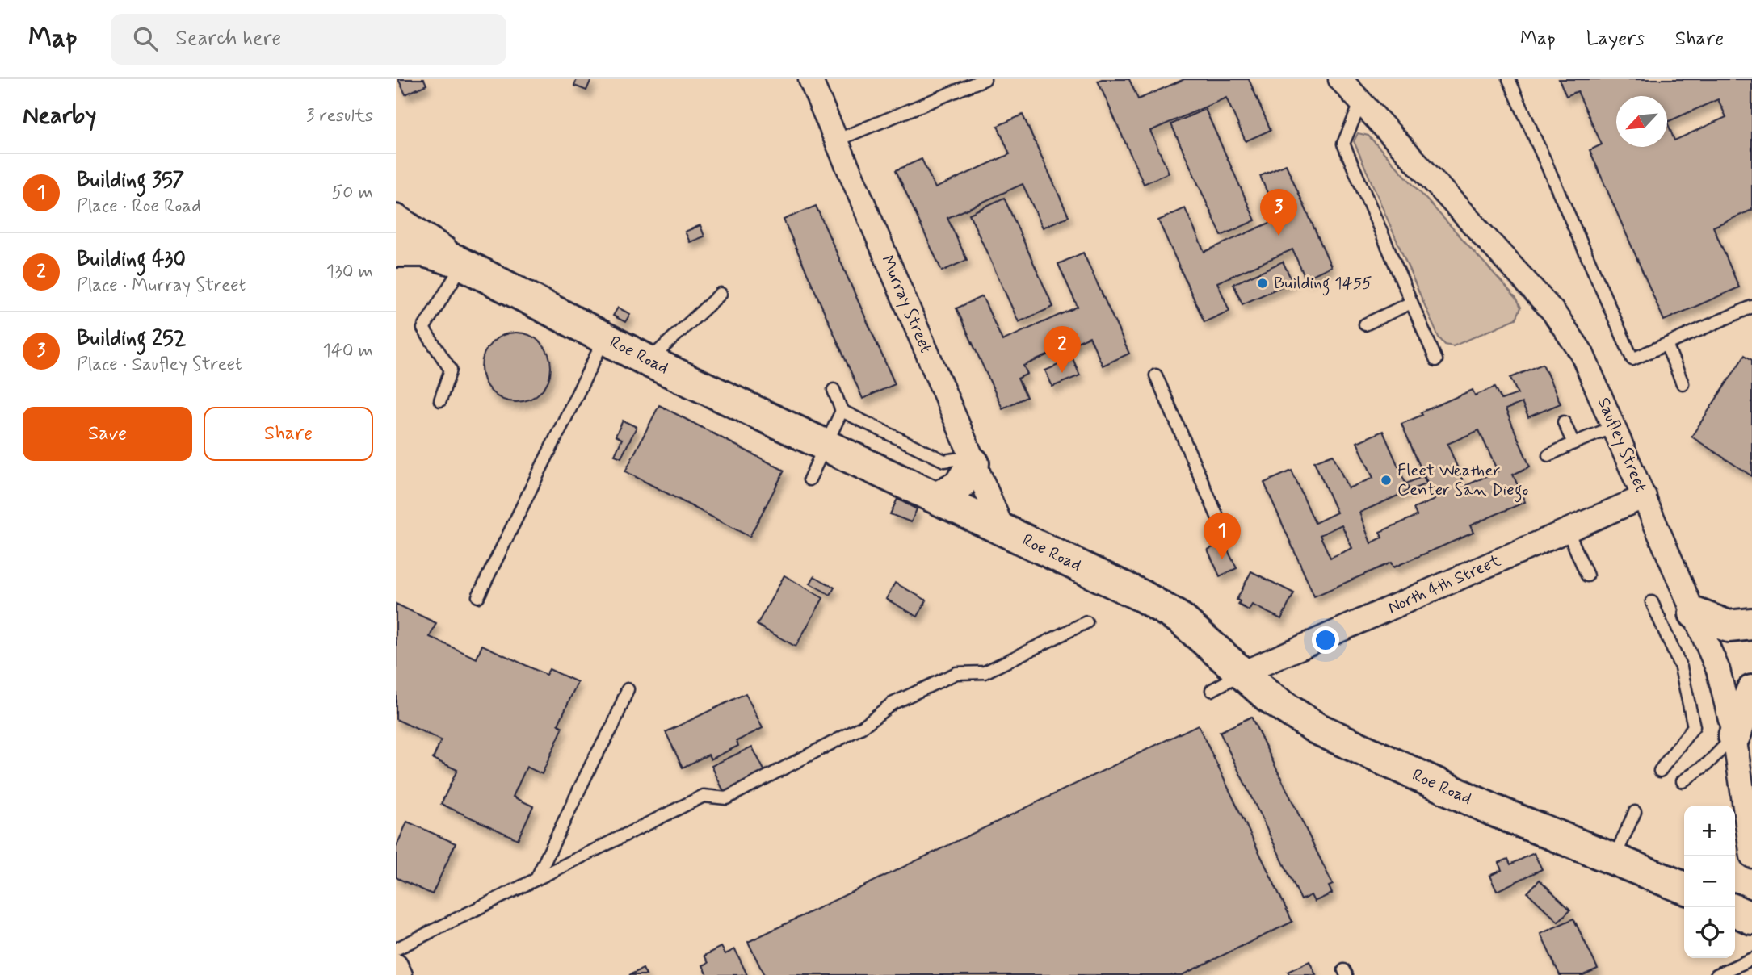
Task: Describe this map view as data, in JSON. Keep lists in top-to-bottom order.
{
  "streets": {
    "street": [
      "Murray Street",
      "Roe Road",
      "Saufley Street",
      "North 4th Street"
    ]
  },
  "crossings": [
    ["Murray Street", "Roe Road"],
    ["Roe Road", "North 4th Street"],
    ["Saufley Street", "North 4th Street"]
  ],
  "places": ["Building 1455", "Fleet Weather Center San Diego"],
  "north": "bottom left",
  "page": {
    "header": "Map",
    "search": "Search here",
    "nav": ["Map", "Layers", "Share"],
    "heading": ["Nearby", "3 results"],
    "list": [
      {
        "mark": "1",
        "name": "Building 357",
        "note": "Place · Roe Road",
        "value": "50 m"
      },
      {
        "mark": "2",
        "name": "Building 430",
        "note": "Place · Murray Street",
        "value": "130 m"
      },
      {
        "mark": "3",
        "name": "Building 252",
        "note": "Place · Saufley Street",
        "value": "140 m"
      }
    ],
    "pins": ["3", "2", "1"],
    "buttons": ["Save", "Share"],
    "map_buttons": ["+", "−"]
  }
}
